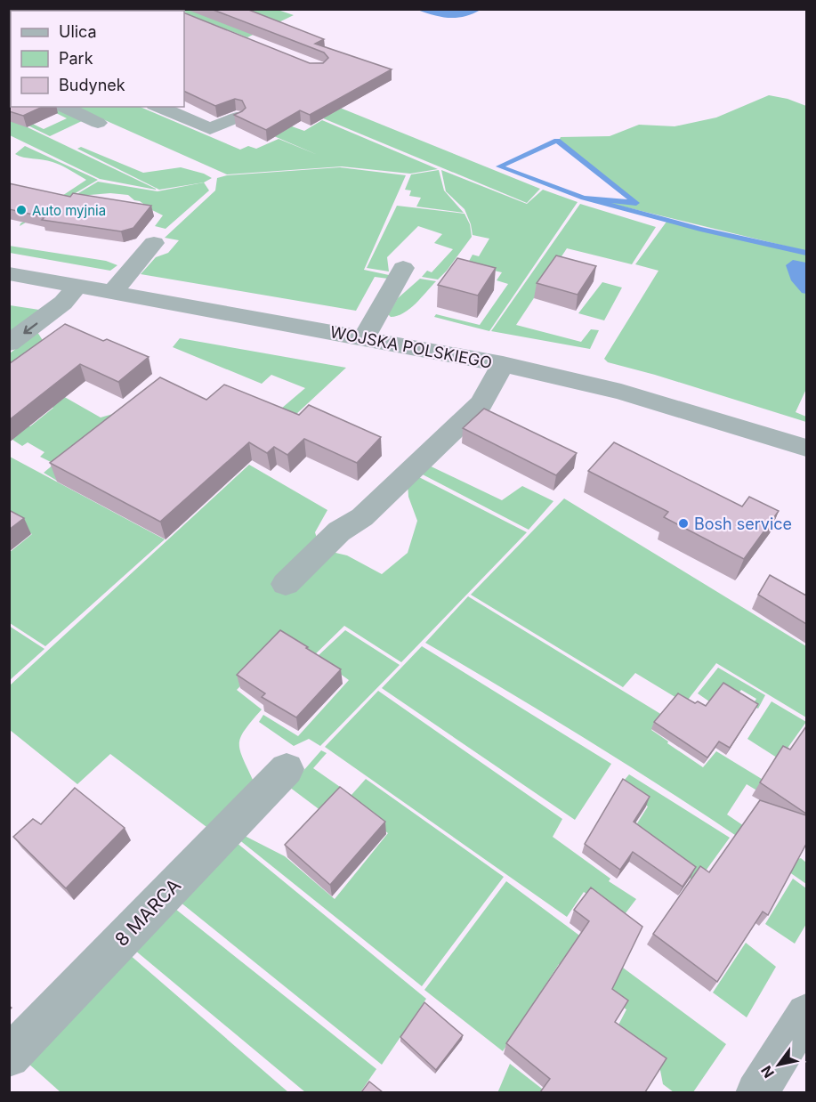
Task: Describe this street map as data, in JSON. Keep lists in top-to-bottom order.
{
  "streets": {
    "street": ["WOJSKA POLSKIEGO", "8 MARCA"]
  },
  "places": ["Auto myjnia", "Bosh service"],
  "legend": ["Ulica", "Park", "Budynek"],
  "north": "bottom left"
}
